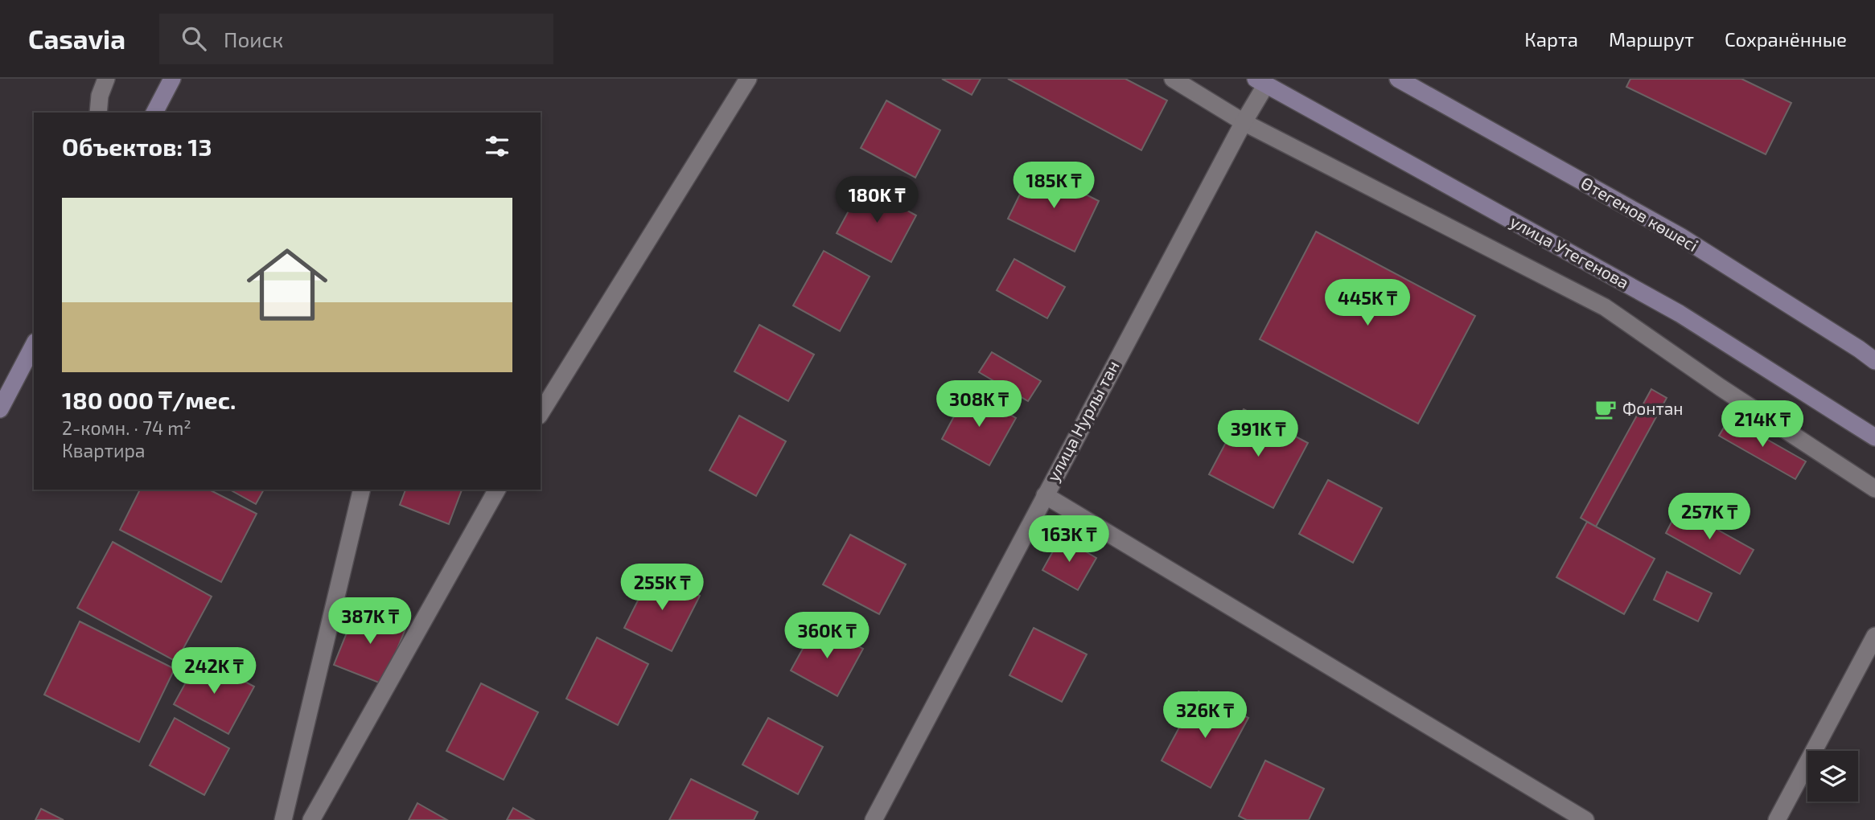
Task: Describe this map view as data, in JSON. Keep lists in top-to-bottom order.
{
  "streets": {
    "main road": ["Өтегенов көшесі", "улица Утегенова"],
    "street": ["улица Нурлы тан"]
  },
  "crossings": [
    ["улица Утегенова", "улица Нурлы тан"]
  ],
  "places": {
    "cafe": ["Фонтан"]
  },
  "page": {
    "header": "Casavia",
    "search": "Поиск",
    "nav": ["Карта", "Маршрут", "Сохранённые"],
    "heading": "Объектов: 13",
    "price": [
      "185K ₸",
      "180K ₸",
      "445K ₸",
      "308K ₸",
      "214K ₸",
      "391K ₸",
      "257K ₸",
      "163K ₸",
      "255K ₸",
      "387K ₸",
      "360K ₸",
      "242K ₸",
      "326K ₸"
    ],
    "list": [
      {
        "name": "180 000 ₸/мес.",
        "note": "2-комн. · 74 m² · Квартира"
      }
    ]
  }
}
